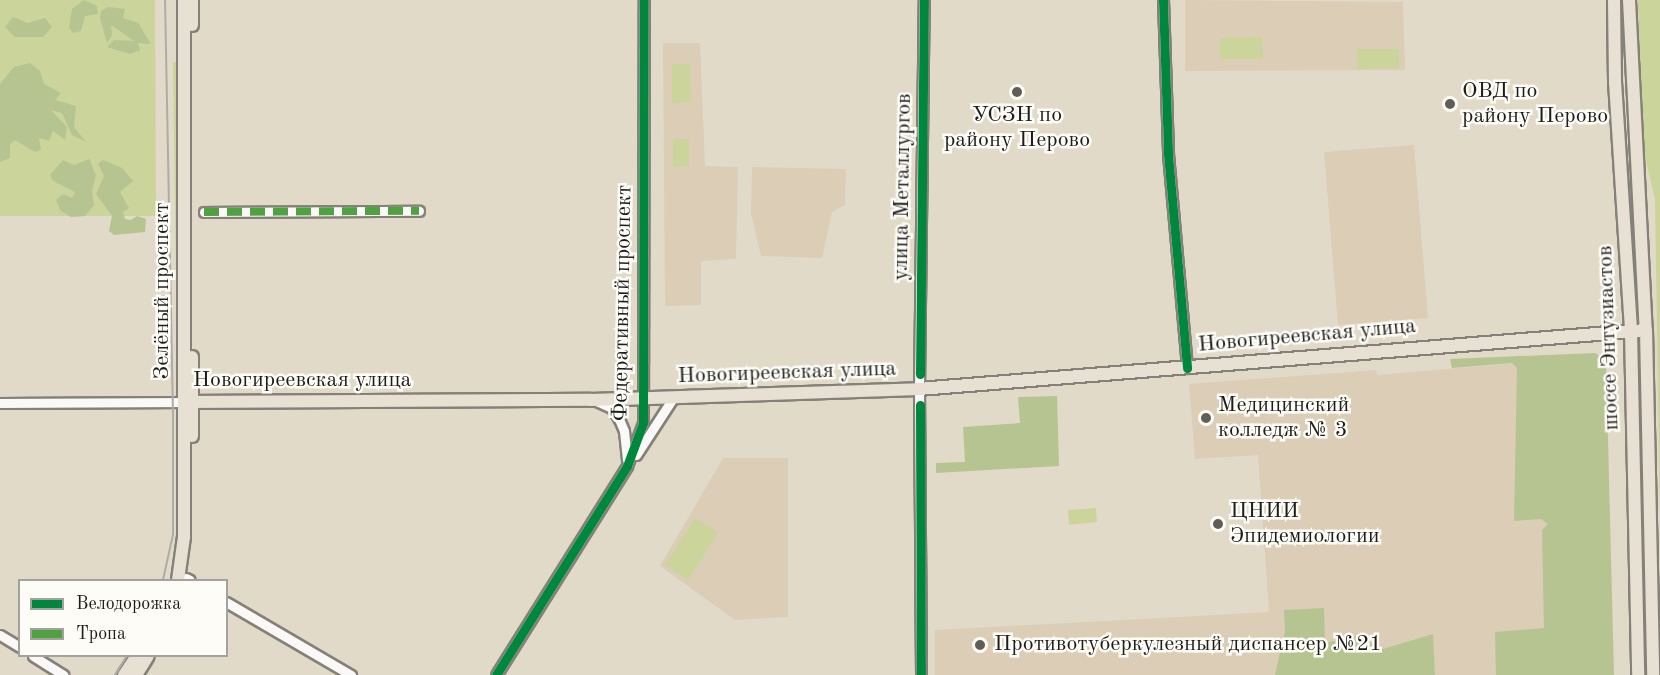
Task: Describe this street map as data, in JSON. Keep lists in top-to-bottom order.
{
  "streets": {
    "main road": ["Зелёный проспект", "Новогиреевская улица", "шоссе Энтузиастов"],
    "street": ["улица Металлургов", "Федеративный проспект"]
  },
  "crossings": [
    ["улица Металлургов", "Новогиреевская улица"],
    ["Зелёный проспект", "Новогиреевская улица"],
    ["Федеративный проспект", "Новогиреевская улица"],
    ["Новогиреевская улица", "шоссе Энтузиастов"]
  ],
  "places": [
    "УСЗН по району Перово",
    "ОВД по району Перово",
    "Медицинский колледж № 3",
    "ЦНИИ Эпидемиологии",
    "Противотуберкулезный диспансер №21"
  ],
  "legend": ["Велодорожка", "Тропа"]
}
